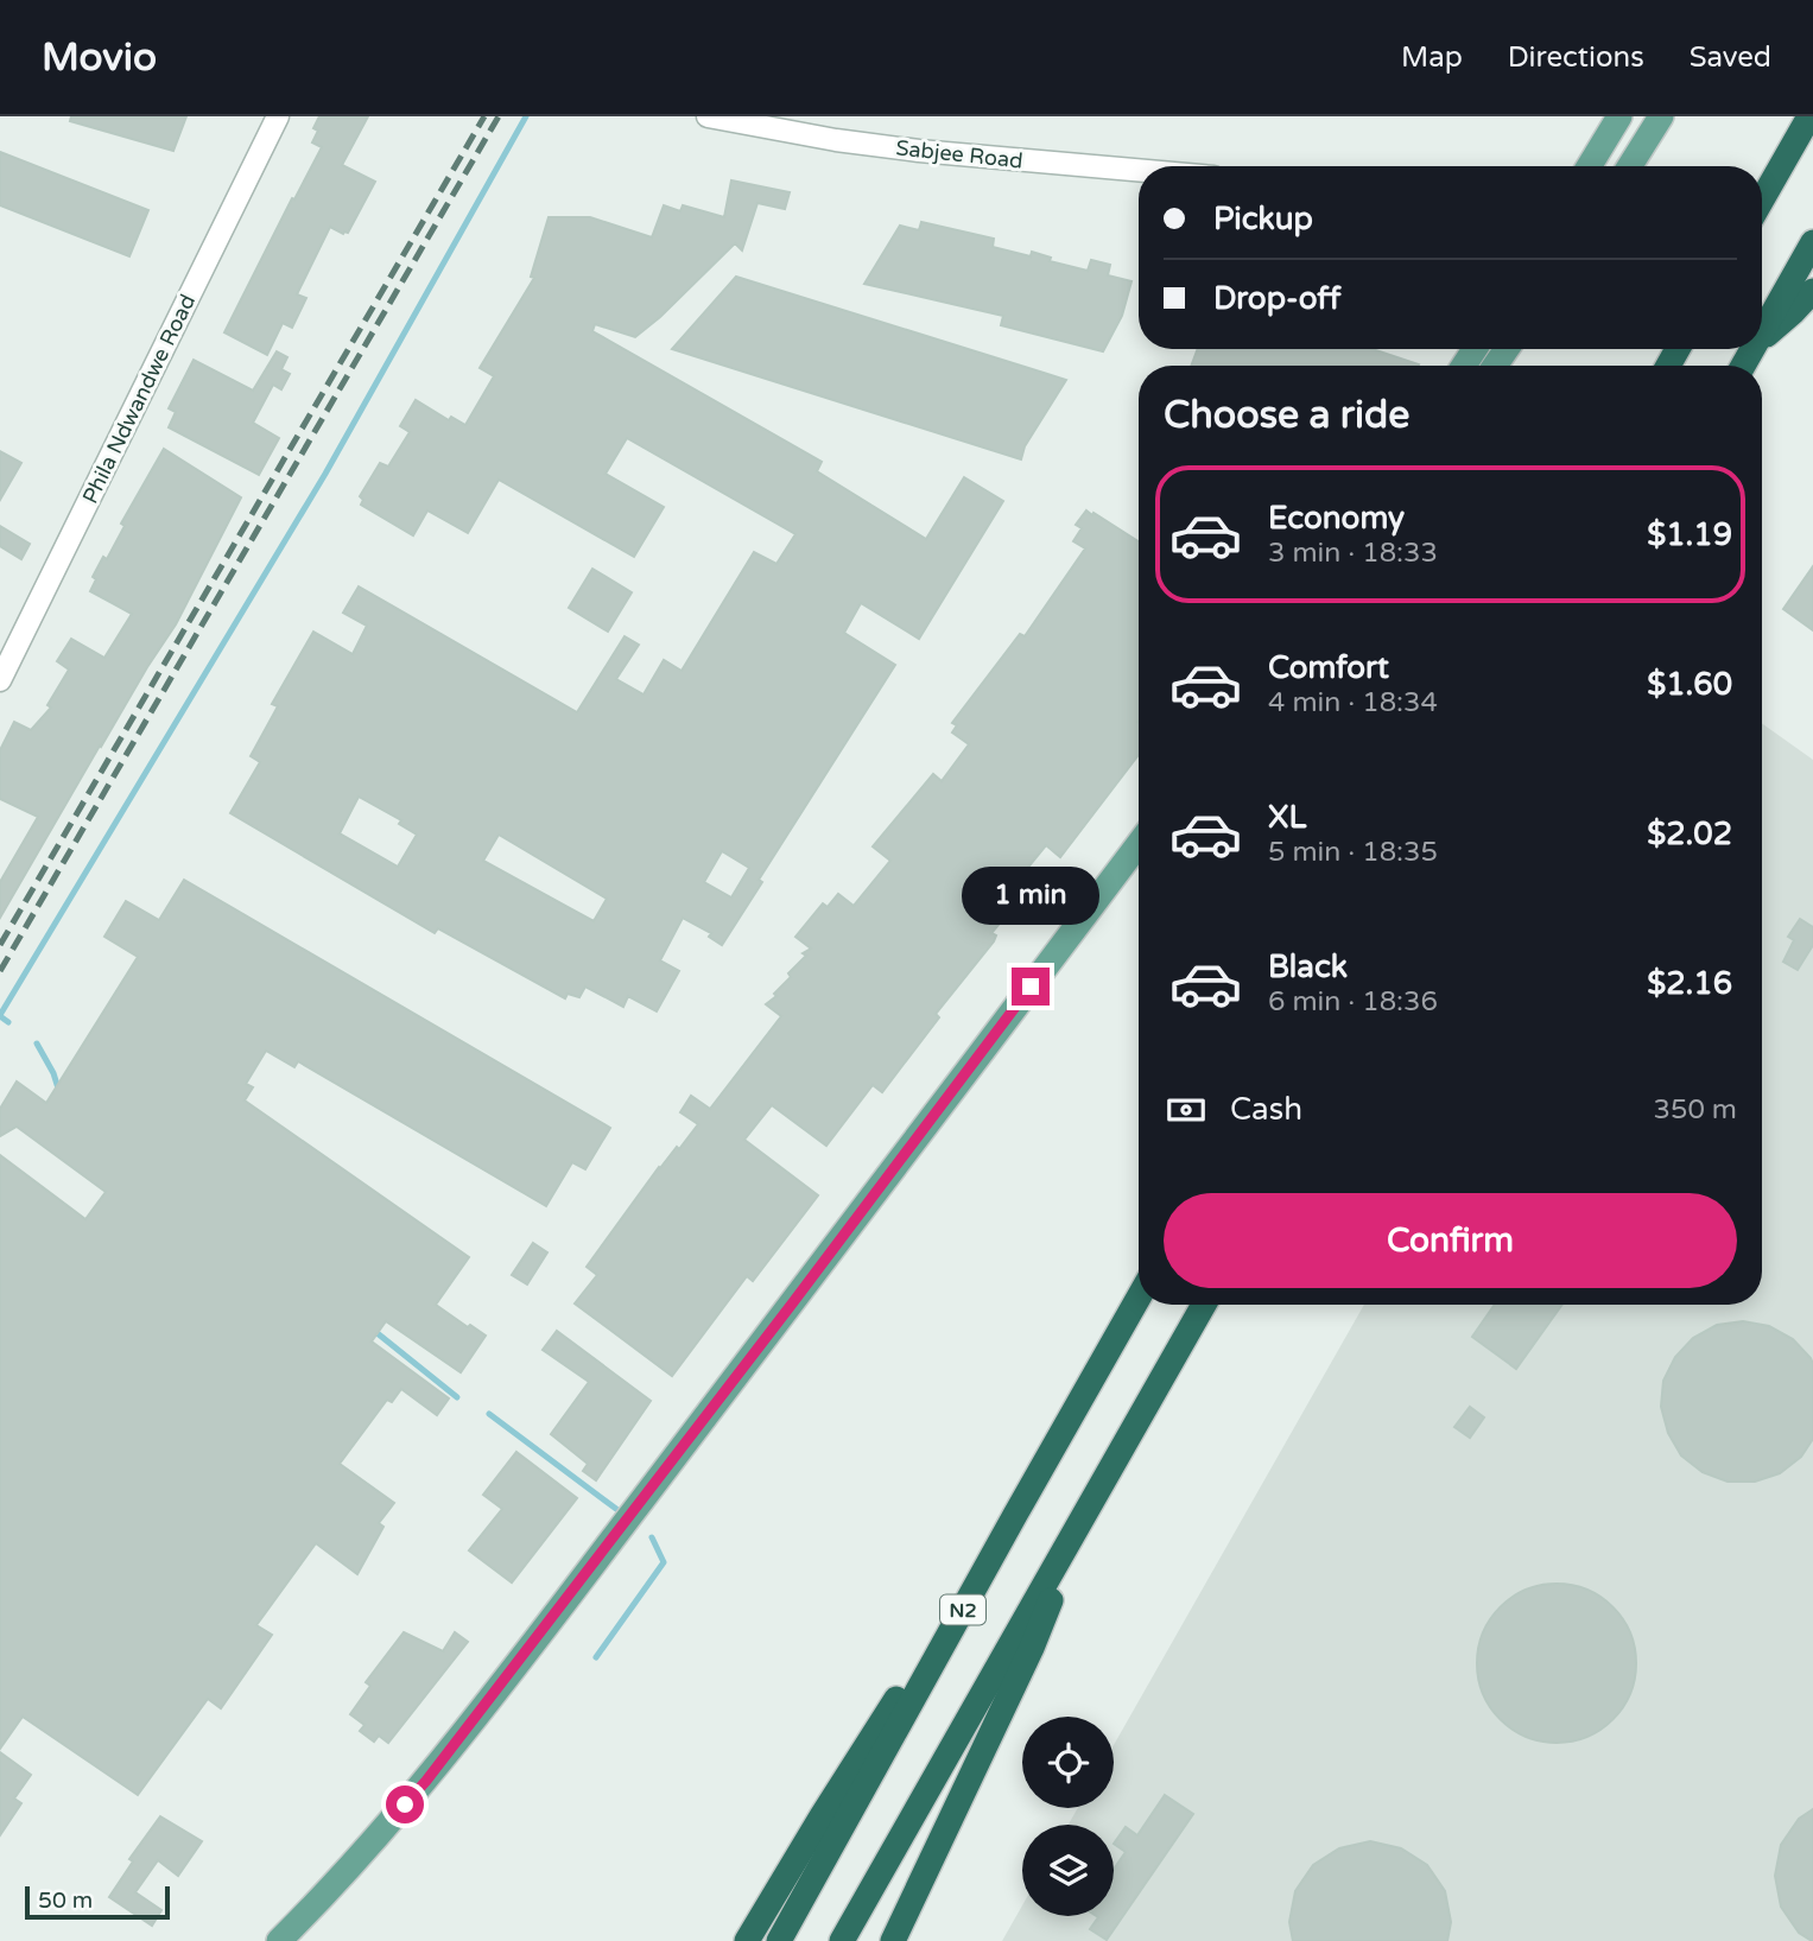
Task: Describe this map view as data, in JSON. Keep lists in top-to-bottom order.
{
  "streets": {
    "highway": ["N2"],
    "street": ["Sabjee Road", "Phila Ndwandwe Road"]
  },
  "scale_bar": "50 m",
  "page": {
    "header": "Movio",
    "nav": ["Map", "Directions", "Saved"],
    "banner": ["Pickup", "Drop-off"],
    "heading": "Choose a ride",
    "list": [
      {
        "name": "Economy",
        "note": "3 min · 18:33",
        "value": "$1.19"
      },
      {
        "name": "Comfort",
        "note": "4 min · 18:34",
        "value": "$1.60"
      },
      {
        "name": "XL",
        "note": "5 min · 18:35",
        "value": "$2.02"
      },
      {
        "name": "Black",
        "note": "6 min · 18:36",
        "value": "$2.16"
      }
    ],
    "bubble": "1 min",
    "pay": ["Cash", "350 m"],
    "buttons": "Confirm",
    "scale": "50 m"
  }
}
